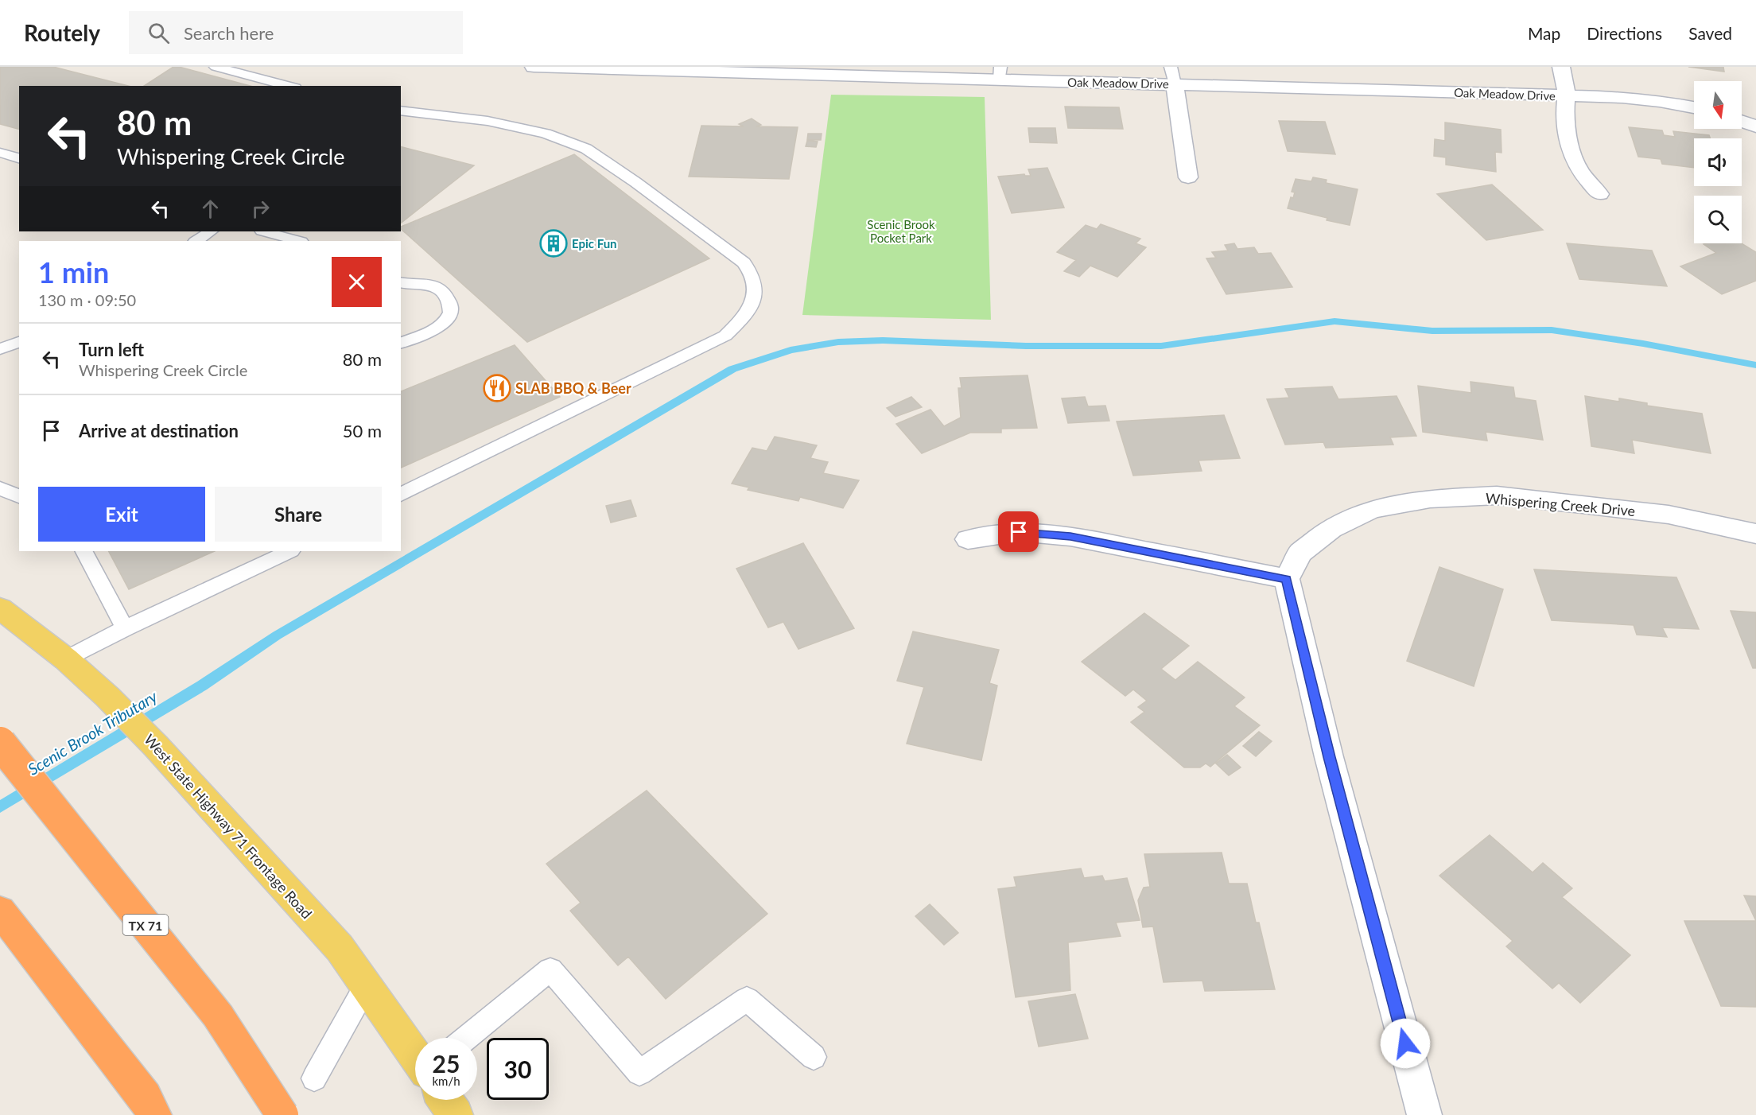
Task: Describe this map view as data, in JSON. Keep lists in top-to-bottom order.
{
  "streets": {
    "highway": ["TX 71"],
    "main road": ["West State Highway 71 Frontage Road"],
    "street": ["Oak Meadow Drive", "Whispering Creek Drive"]
  },
  "water": ["Scenic Brook Tributary"],
  "parks": ["Scenic Brook Pocket Park"],
  "places": {
    "building": ["Epic Fun"],
    "restaurant": ["SLAB BBQ & Beer"]
  },
  "north": "bottom",
  "page": {
    "header": "Routely",
    "search": "Search here",
    "nav": ["Map", "Directions", "Saved"],
    "turn": ["80 m", "Whispering Creek Circle"],
    "heading": ["1 min", "130 m · 09:50"],
    "list": [
      {
        "name": "Turn left",
        "note": "Whispering Creek Circle",
        "value": "80 m"
      },
      {
        "name": "Arrive at destination",
        "value": "50 m"
      }
    ],
    "buttons": ["Exit", "Share"],
    "speed": "25 km/h",
    "limit": "30"
  }
}
